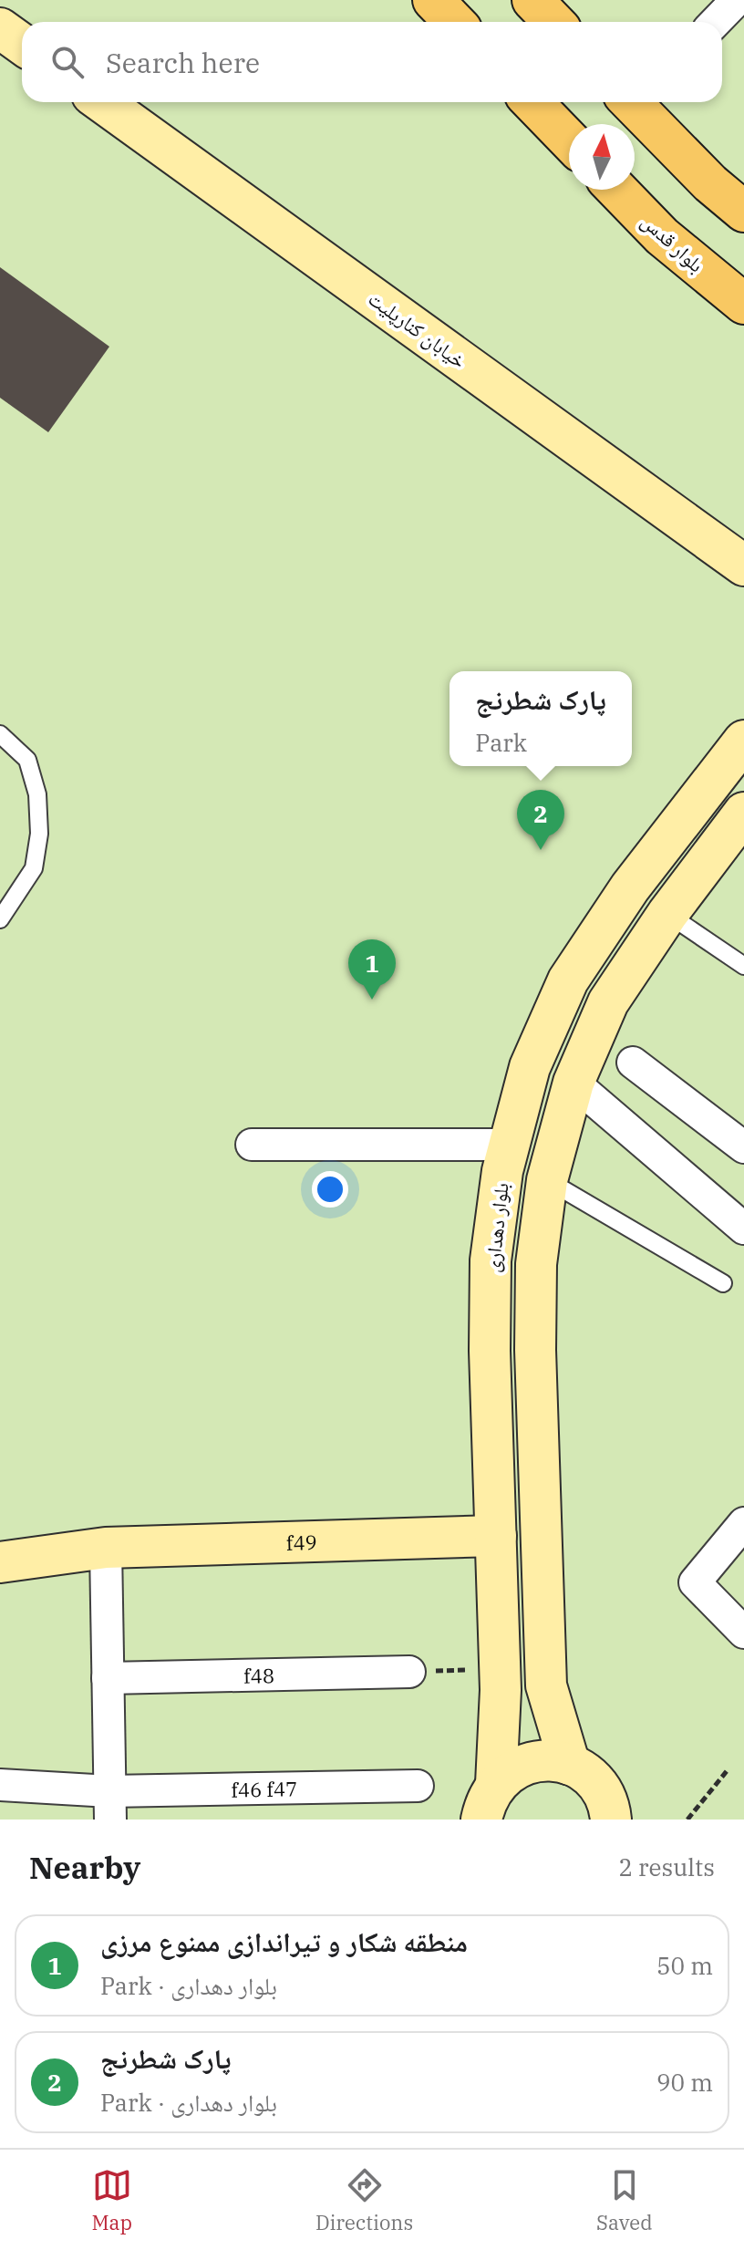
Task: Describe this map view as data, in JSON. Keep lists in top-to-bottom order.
{
  "streets": {
    "main road": [
      "بلوار قدس",
      "خیابان کنارپلیت",
      "بلوار دهداری",
      "f49"
    ],
    "street": ["f48", "f46 f47"]
  },
  "crossings": [
    ["بلوار دهداری", "f49"]
  ],
  "north": "top",
  "page": {
    "search": "Search here",
    "popup": ["پارک شطرنج", "Park"],
    "pins": ["2", "1"],
    "heading": ["Nearby", "2 results"],
    "list": [
      {
        "mark": "1",
        "name": "منطقه شکار و تیراندازی ممنوع مرزی",
        "note": "Park · بلوار دهداری",
        "value": "50 m"
      },
      {
        "mark": "2",
        "name": "پارک شطرنج",
        "note": "Park · بلوار دهداری",
        "value": "90 m"
      }
    ],
    "nav": ["Map", "Directions", "Saved"]
  }
}
